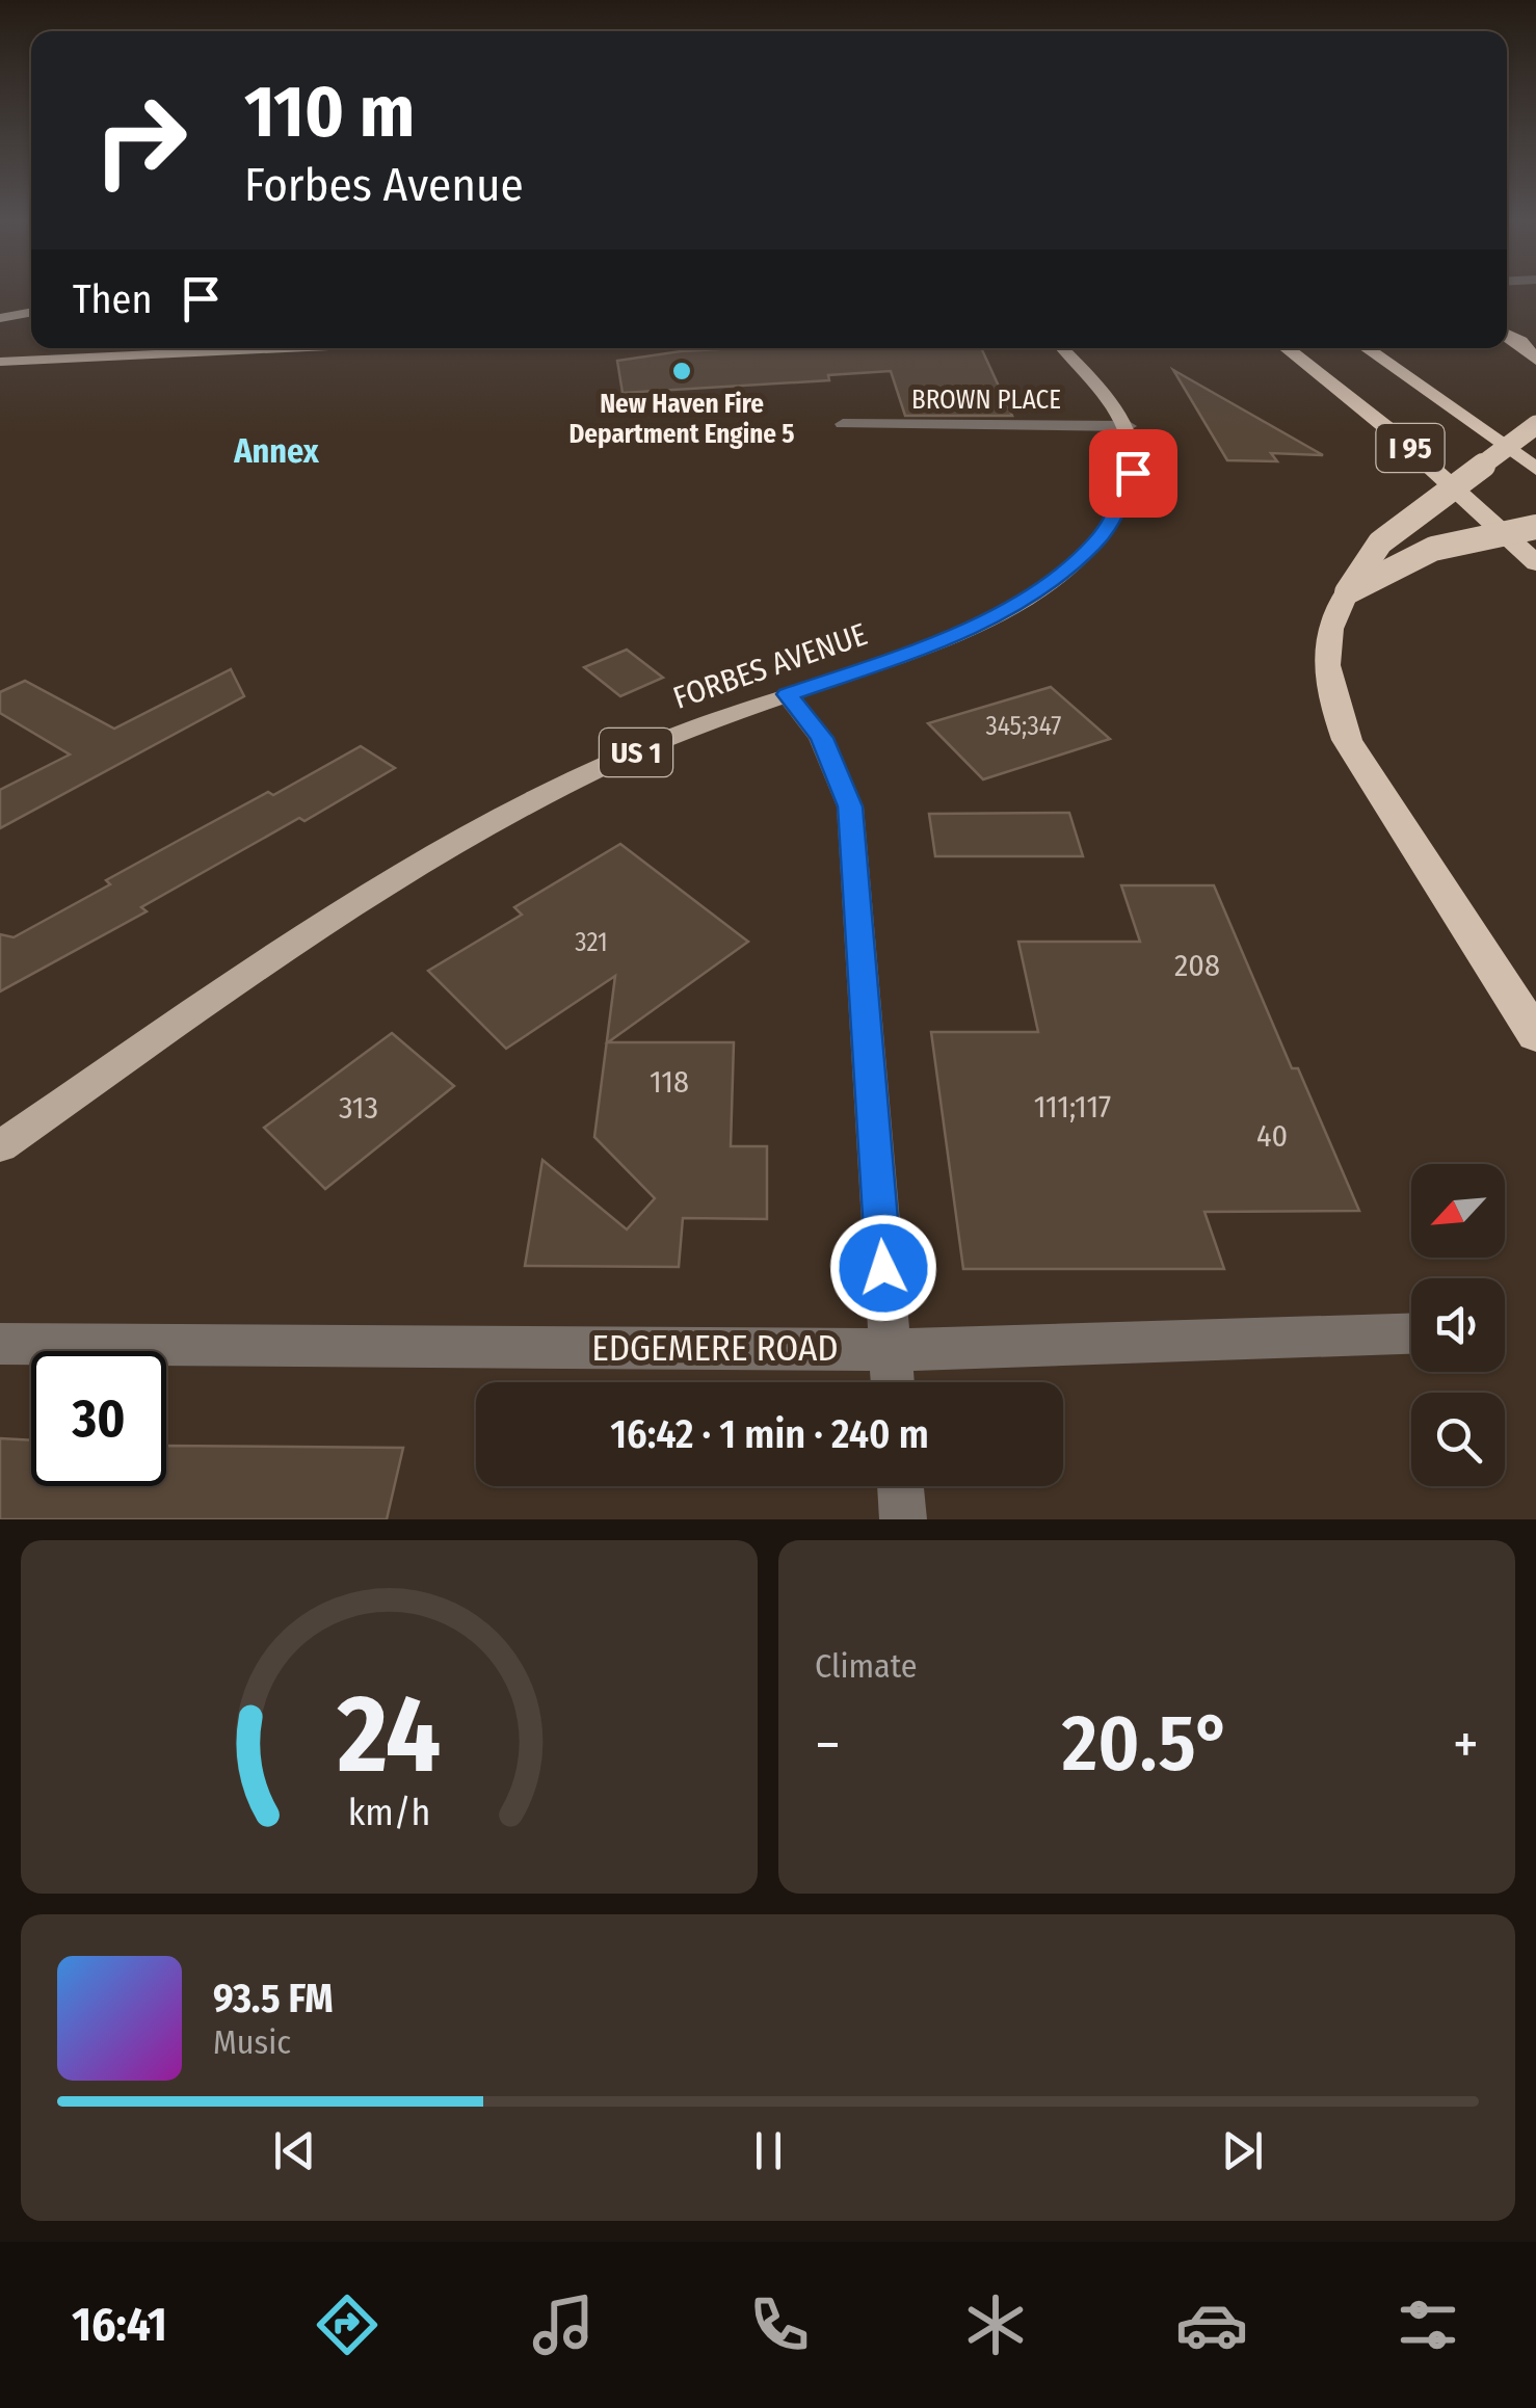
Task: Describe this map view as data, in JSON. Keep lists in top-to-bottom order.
{
  "streets": {
    "highway": ["I 95"],
    "main road": ["FORBES AVENUE", "US 1"],
    "street": ["BROWN PLACE", "EDGEMERE ROAD"]
  },
  "crossings": [
    ["BROWN PLACE", "FORBES AVENUE"]
  ],
  "districts": ["Annex"],
  "places": ["New Haven Fire Department Engine 5"],
  "house_numbers": [
    "345;347",
    "321",
    "208",
    "118",
    "111;117",
    "313",
    "40"
  ],
  "north": "bottom left",
  "page": {
    "turn": ["110 m", "Forbes Avenue"],
    "then": "Then",
    "limit": "30",
    "trip": "16:42 · 1 min · 240 m",
    "tile": "Climate",
    "heat": ["−", "20.5°", "+"],
    "song": ["93.5 FM", "Music"],
    "tabs": "16:41",
    "gauge": ["24", "km/h"]
  }
}
